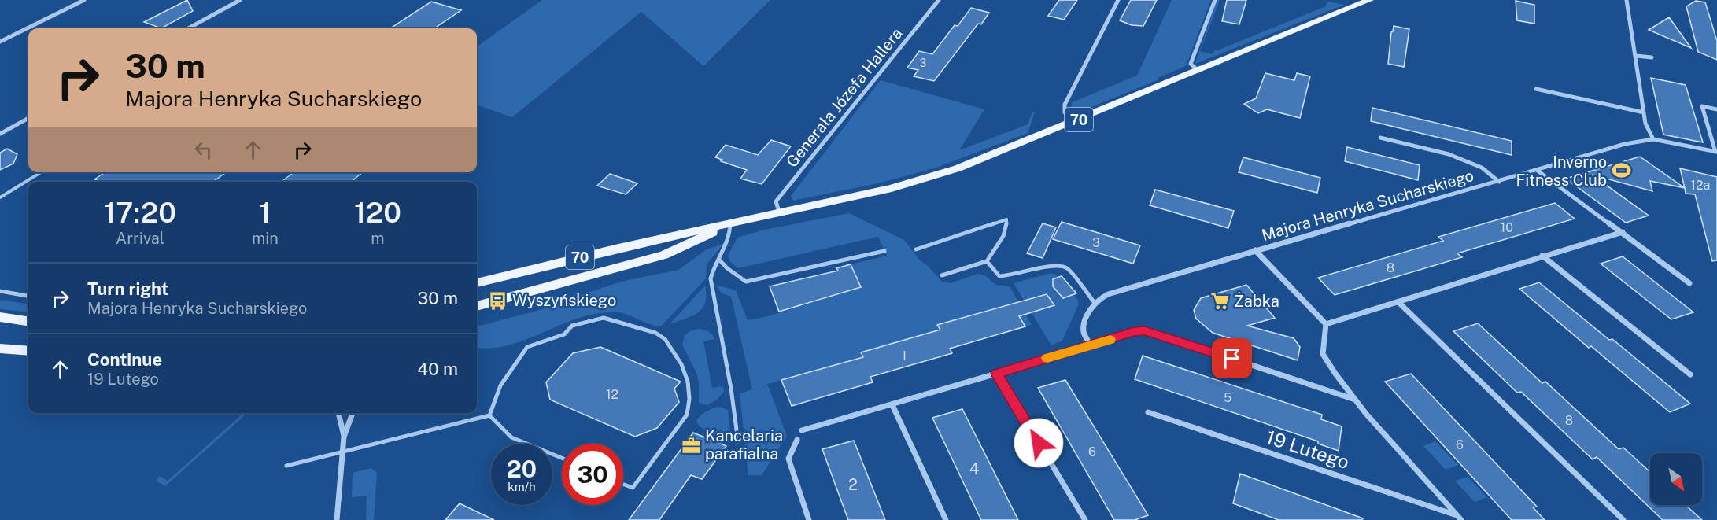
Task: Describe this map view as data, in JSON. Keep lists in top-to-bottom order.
{
  "streets": {
    "main road": ["70"],
    "street": ["Generała Józefa Hallera", "Majora Henryka Sucharskiego", "19 Lutego"]
  },
  "crossings": [
    ["Generała Józefa Hallera", "70"]
  ],
  "places": {
    "sports": ["Inverno Fitness Club"],
    "bus stop": ["Wyszyńskiego"],
    "supermarket": ["Żabka"],
    "office": ["Kancelaria parafialna"]
  },
  "house_numbers": [
    "3",
    "12a",
    "10",
    "3",
    "8",
    "1",
    "12",
    "5",
    "8",
    "6",
    "6",
    "4",
    "2"
  ],
  "north": "bottom right",
  "page": {
    "turn": ["30 m", "Majora Henryka Sucharskiego"],
    "eta": [
      "17:20",
      "Arrival",
      "1",
      "min",
      "120",
      "m"
    ],
    "list": [
      {
        "name": "Turn right",
        "note": "Majora Henryka Sucharskiego",
        "value": "30 m"
      },
      {
        "name": "Continue",
        "note": "19 Lutego",
        "value": "40 m"
      }
    ],
    "speed": "20 km/h",
    "limit": "30"
  }
}
